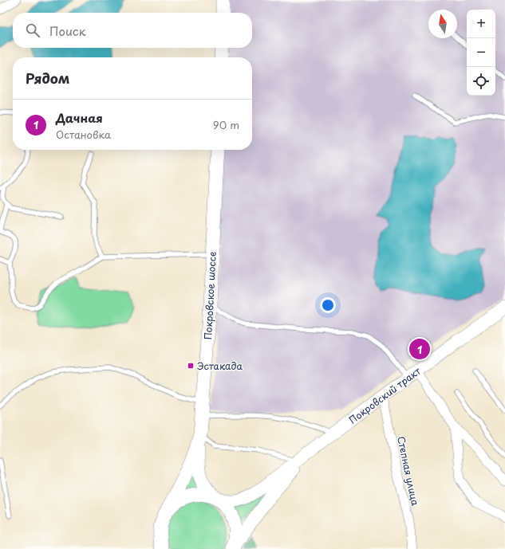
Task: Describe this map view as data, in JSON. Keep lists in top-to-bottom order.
{
  "streets": {
    "main road": ["Покровское шоссе", "Покровский тракт"],
    "street": ["Степная улица"]
  },
  "crossings": [
    ["Покровский тракт", "Степная улица"]
  ],
  "places": {
    "transit": ["Эстакада"]
  },
  "north": "top",
  "page": {
    "map_buttons": ["+", "−"],
    "search": "Поиск",
    "heading": "Рядом",
    "list": [
      {
        "mark": "1",
        "name": "Дачная",
        "note": "Остановка",
        "value": "90 m"
      }
    ],
    "pins": "1"
  }
}
